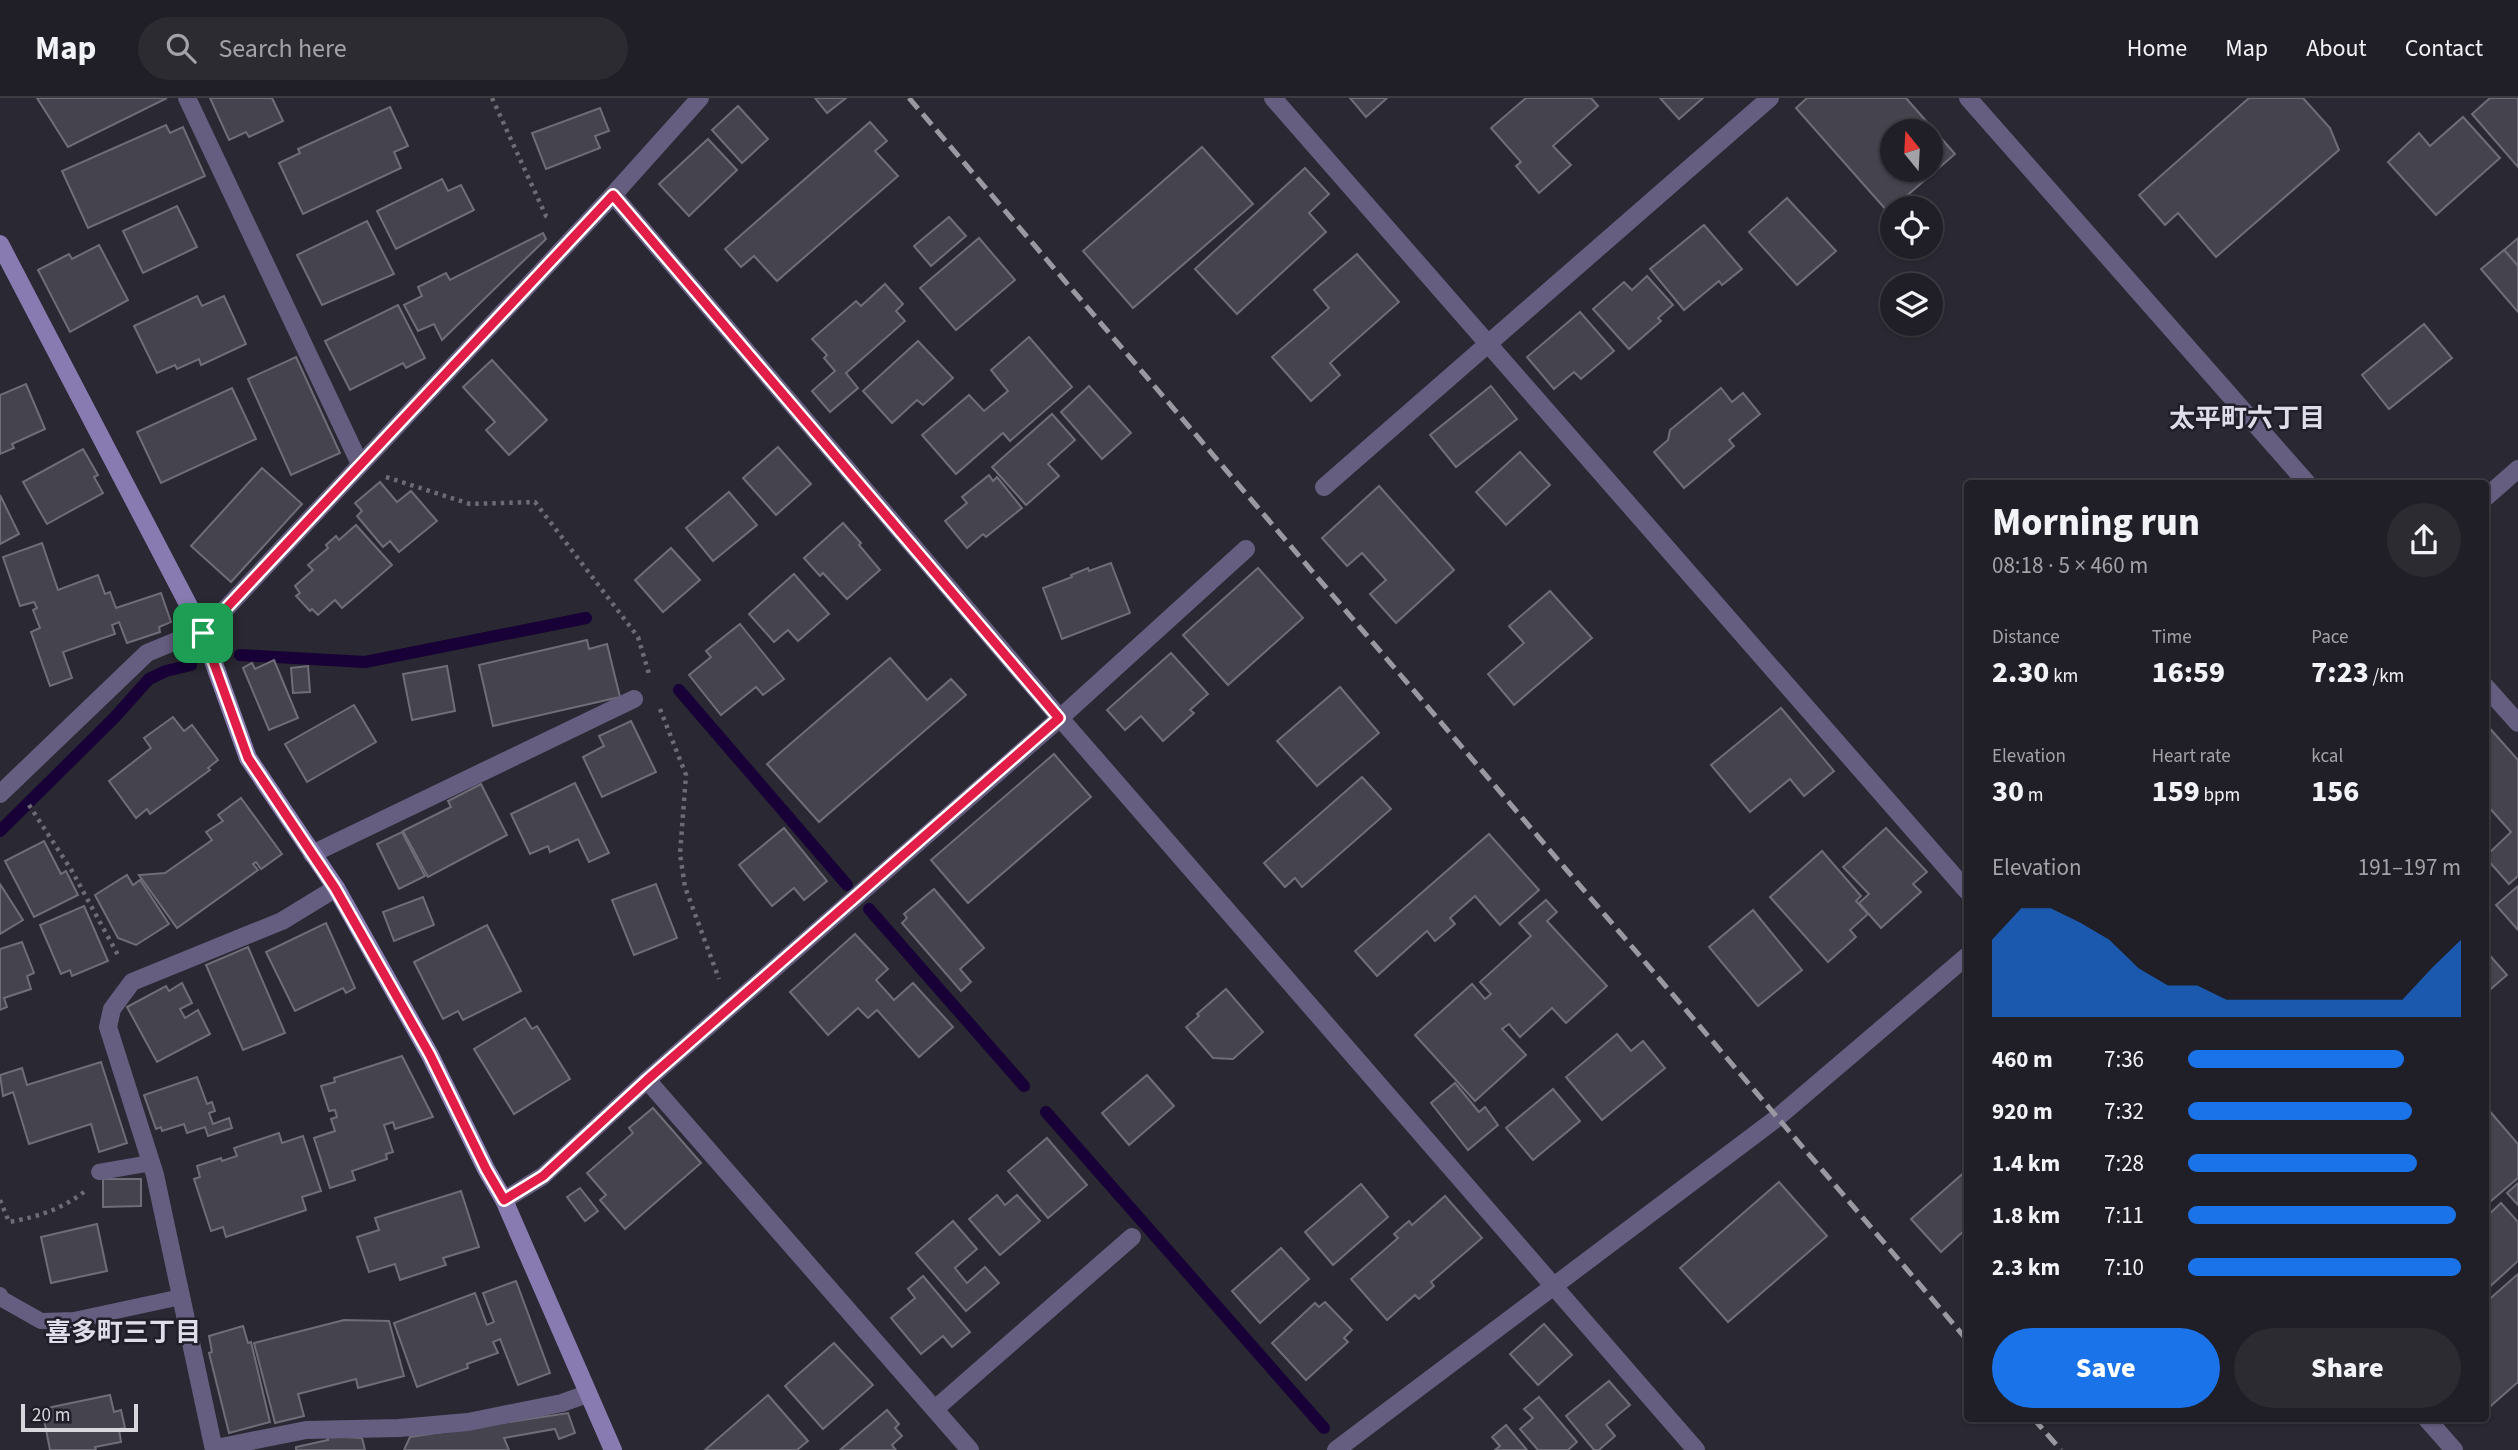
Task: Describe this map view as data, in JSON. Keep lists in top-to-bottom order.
{
  "districts": ["太平町六丁目", "喜多町三丁目"],
  "scale_bar": "20 m",
  "north": "top",
  "page": {
    "header": "Map",
    "search": "Search here",
    "nav": [
      "Home",
      "Map",
      "About",
      "Contact"
    ],
    "heading": ["Morning run", "08:18 · 5 × 460 m"],
    "stats": [
      ["Distance", "2.30 km"],
      ["Time", "16:59"],
      ["Pace", "7:23 /km"],
      ["Elevation", "30 m"],
      ["Heart rate", "159 bpm"],
      ["kcal", "156"]
    ],
    "chart": ["Elevation", "191–197 m"],
    "list": [
      {
        "name": "460 m",
        "note": "7:36"
      },
      {
        "name": "920 m",
        "note": "7:32"
      },
      {
        "name": "1.4 km",
        "note": "7:28"
      },
      {
        "name": "1.8 km",
        "note": "7:11"
      },
      {
        "name": "2.3 km",
        "note": "7:10"
      }
    ],
    "buttons": ["Save", "Share"],
    "scale": "20 m"
  }
}
